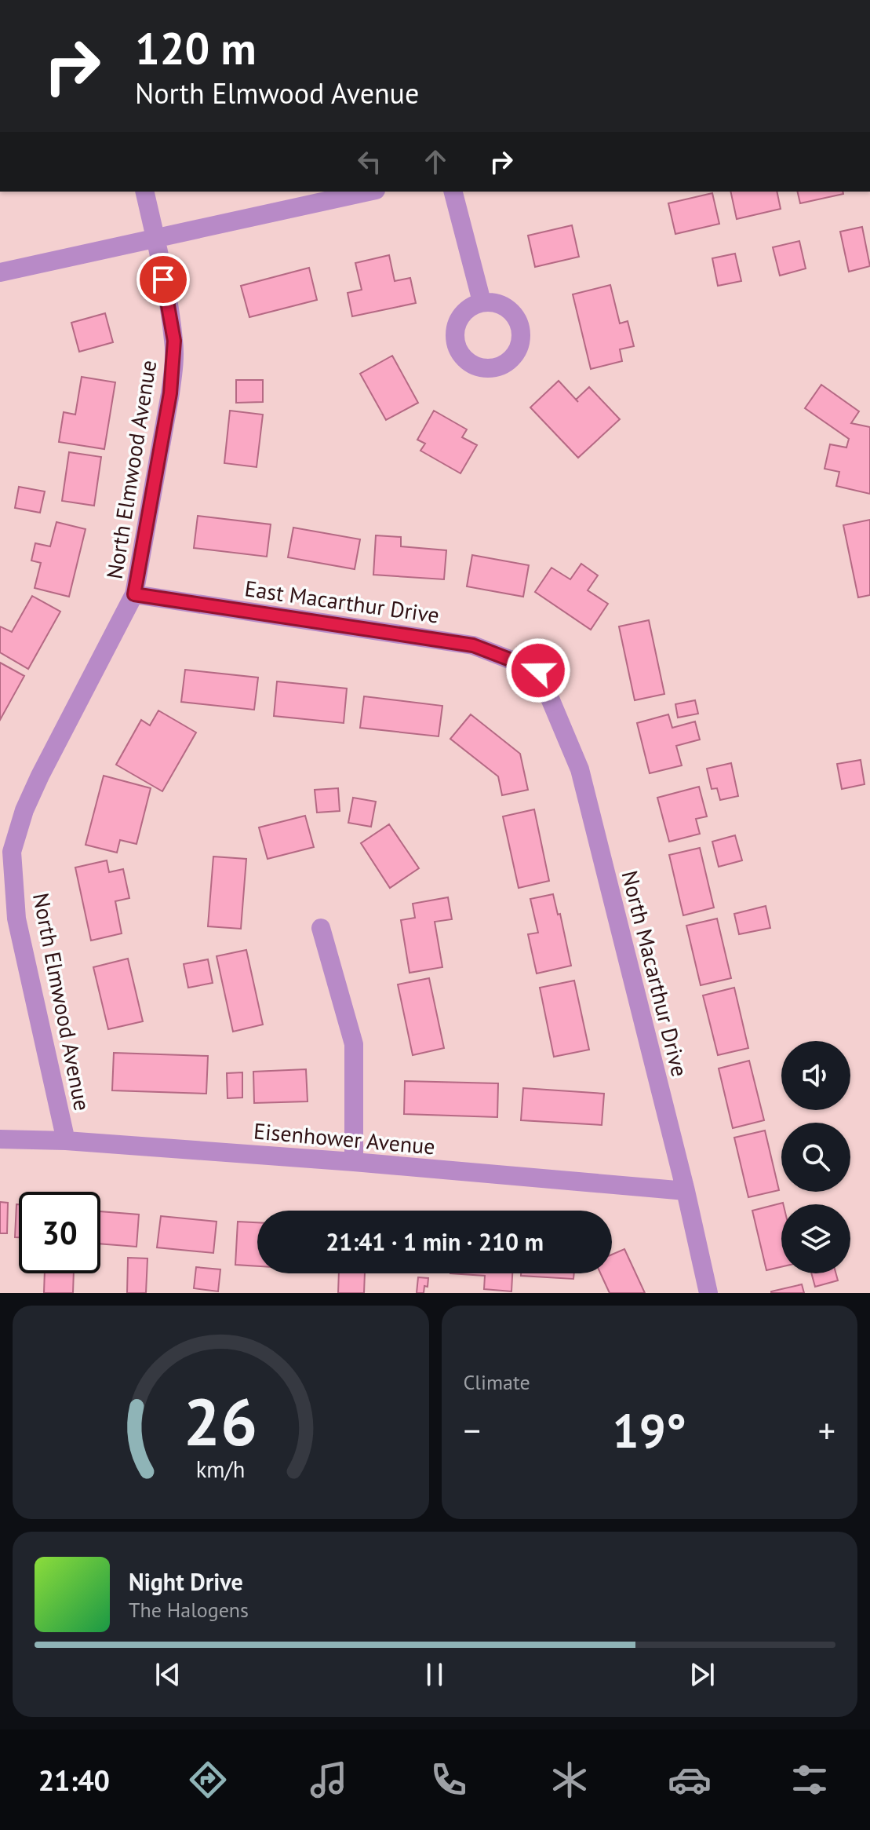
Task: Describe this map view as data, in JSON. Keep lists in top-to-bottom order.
{
  "streets": {
    "street": [
      "North Elmwood Avenue",
      "East Macarthur Drive",
      "North Macarthur Drive",
      "Eisenhower Avenue"
    ]
  },
  "crossings": [
    ["North Elmwood Avenue", "East Macarthur Drive"],
    ["North Elmwood Avenue", "Eisenhower Avenue"],
    ["East Macarthur Drive", "North Macarthur Drive"],
    ["North Macarthur Drive", "Eisenhower Avenue"]
  ],
  "page": {
    "turn": ["120 m", "North Elmwood Avenue"],
    "limit": "30",
    "trip": "21:41 · 1 min · 210 m",
    "tile": "Climate",
    "heat": ["−", "19°", "+"],
    "song": ["Night Drive", "The Halogens"],
    "tabs": "21:40",
    "gauge": ["26", "km/h"]
  }
}
